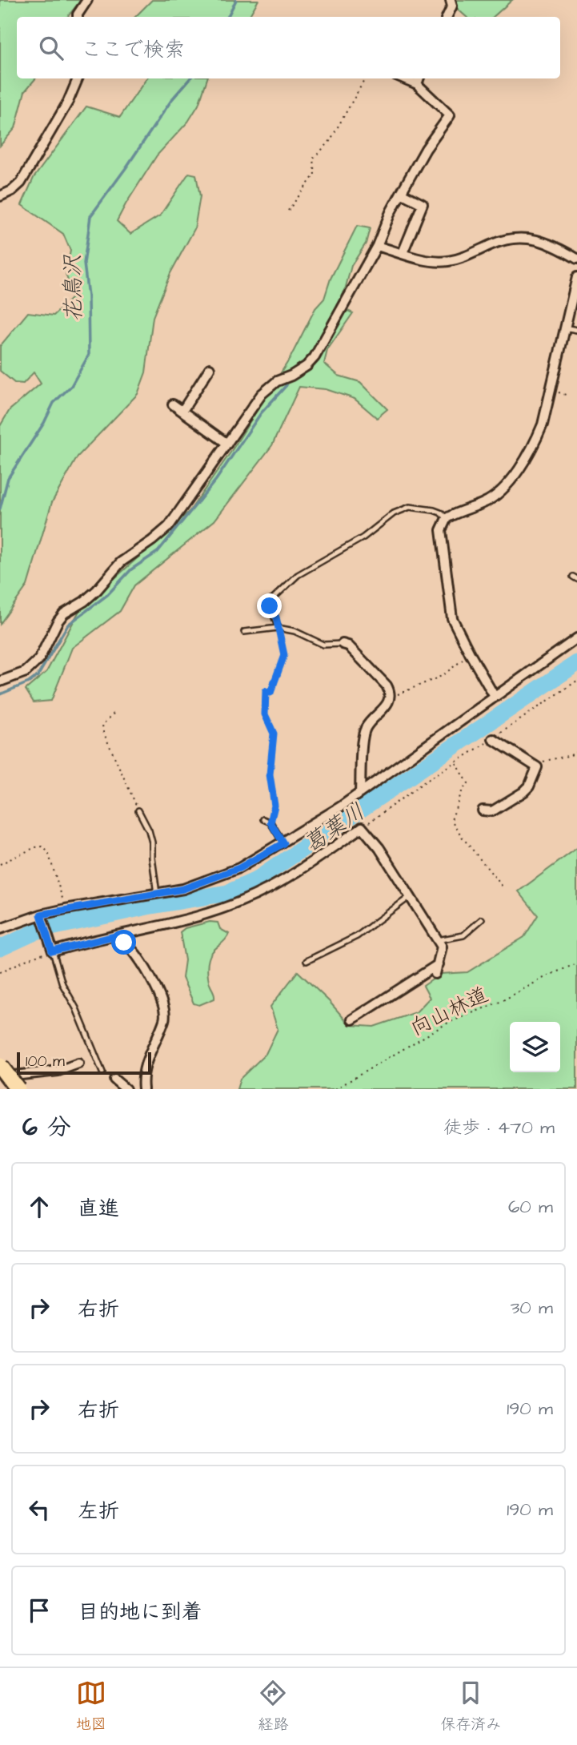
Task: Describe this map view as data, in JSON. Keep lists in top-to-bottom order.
{
  "streets": {
    "path": ["向山林道"]
  },
  "water": ["花鳥沢", "葛葉川"],
  "scale_bar": "100 m",
  "page": {
    "search": "ここで検索",
    "scale": "100 m",
    "heading": ["6 分", "徒歩 · 470 m"],
    "list": [
      ["直進", "60 m"],
      ["右折", "30 m"],
      ["右折", "190 m"],
      ["左折", "190 m"],
      "目的地に到着"
    ],
    "nav": ["地図", "経路", "保存済み"]
  }
}
